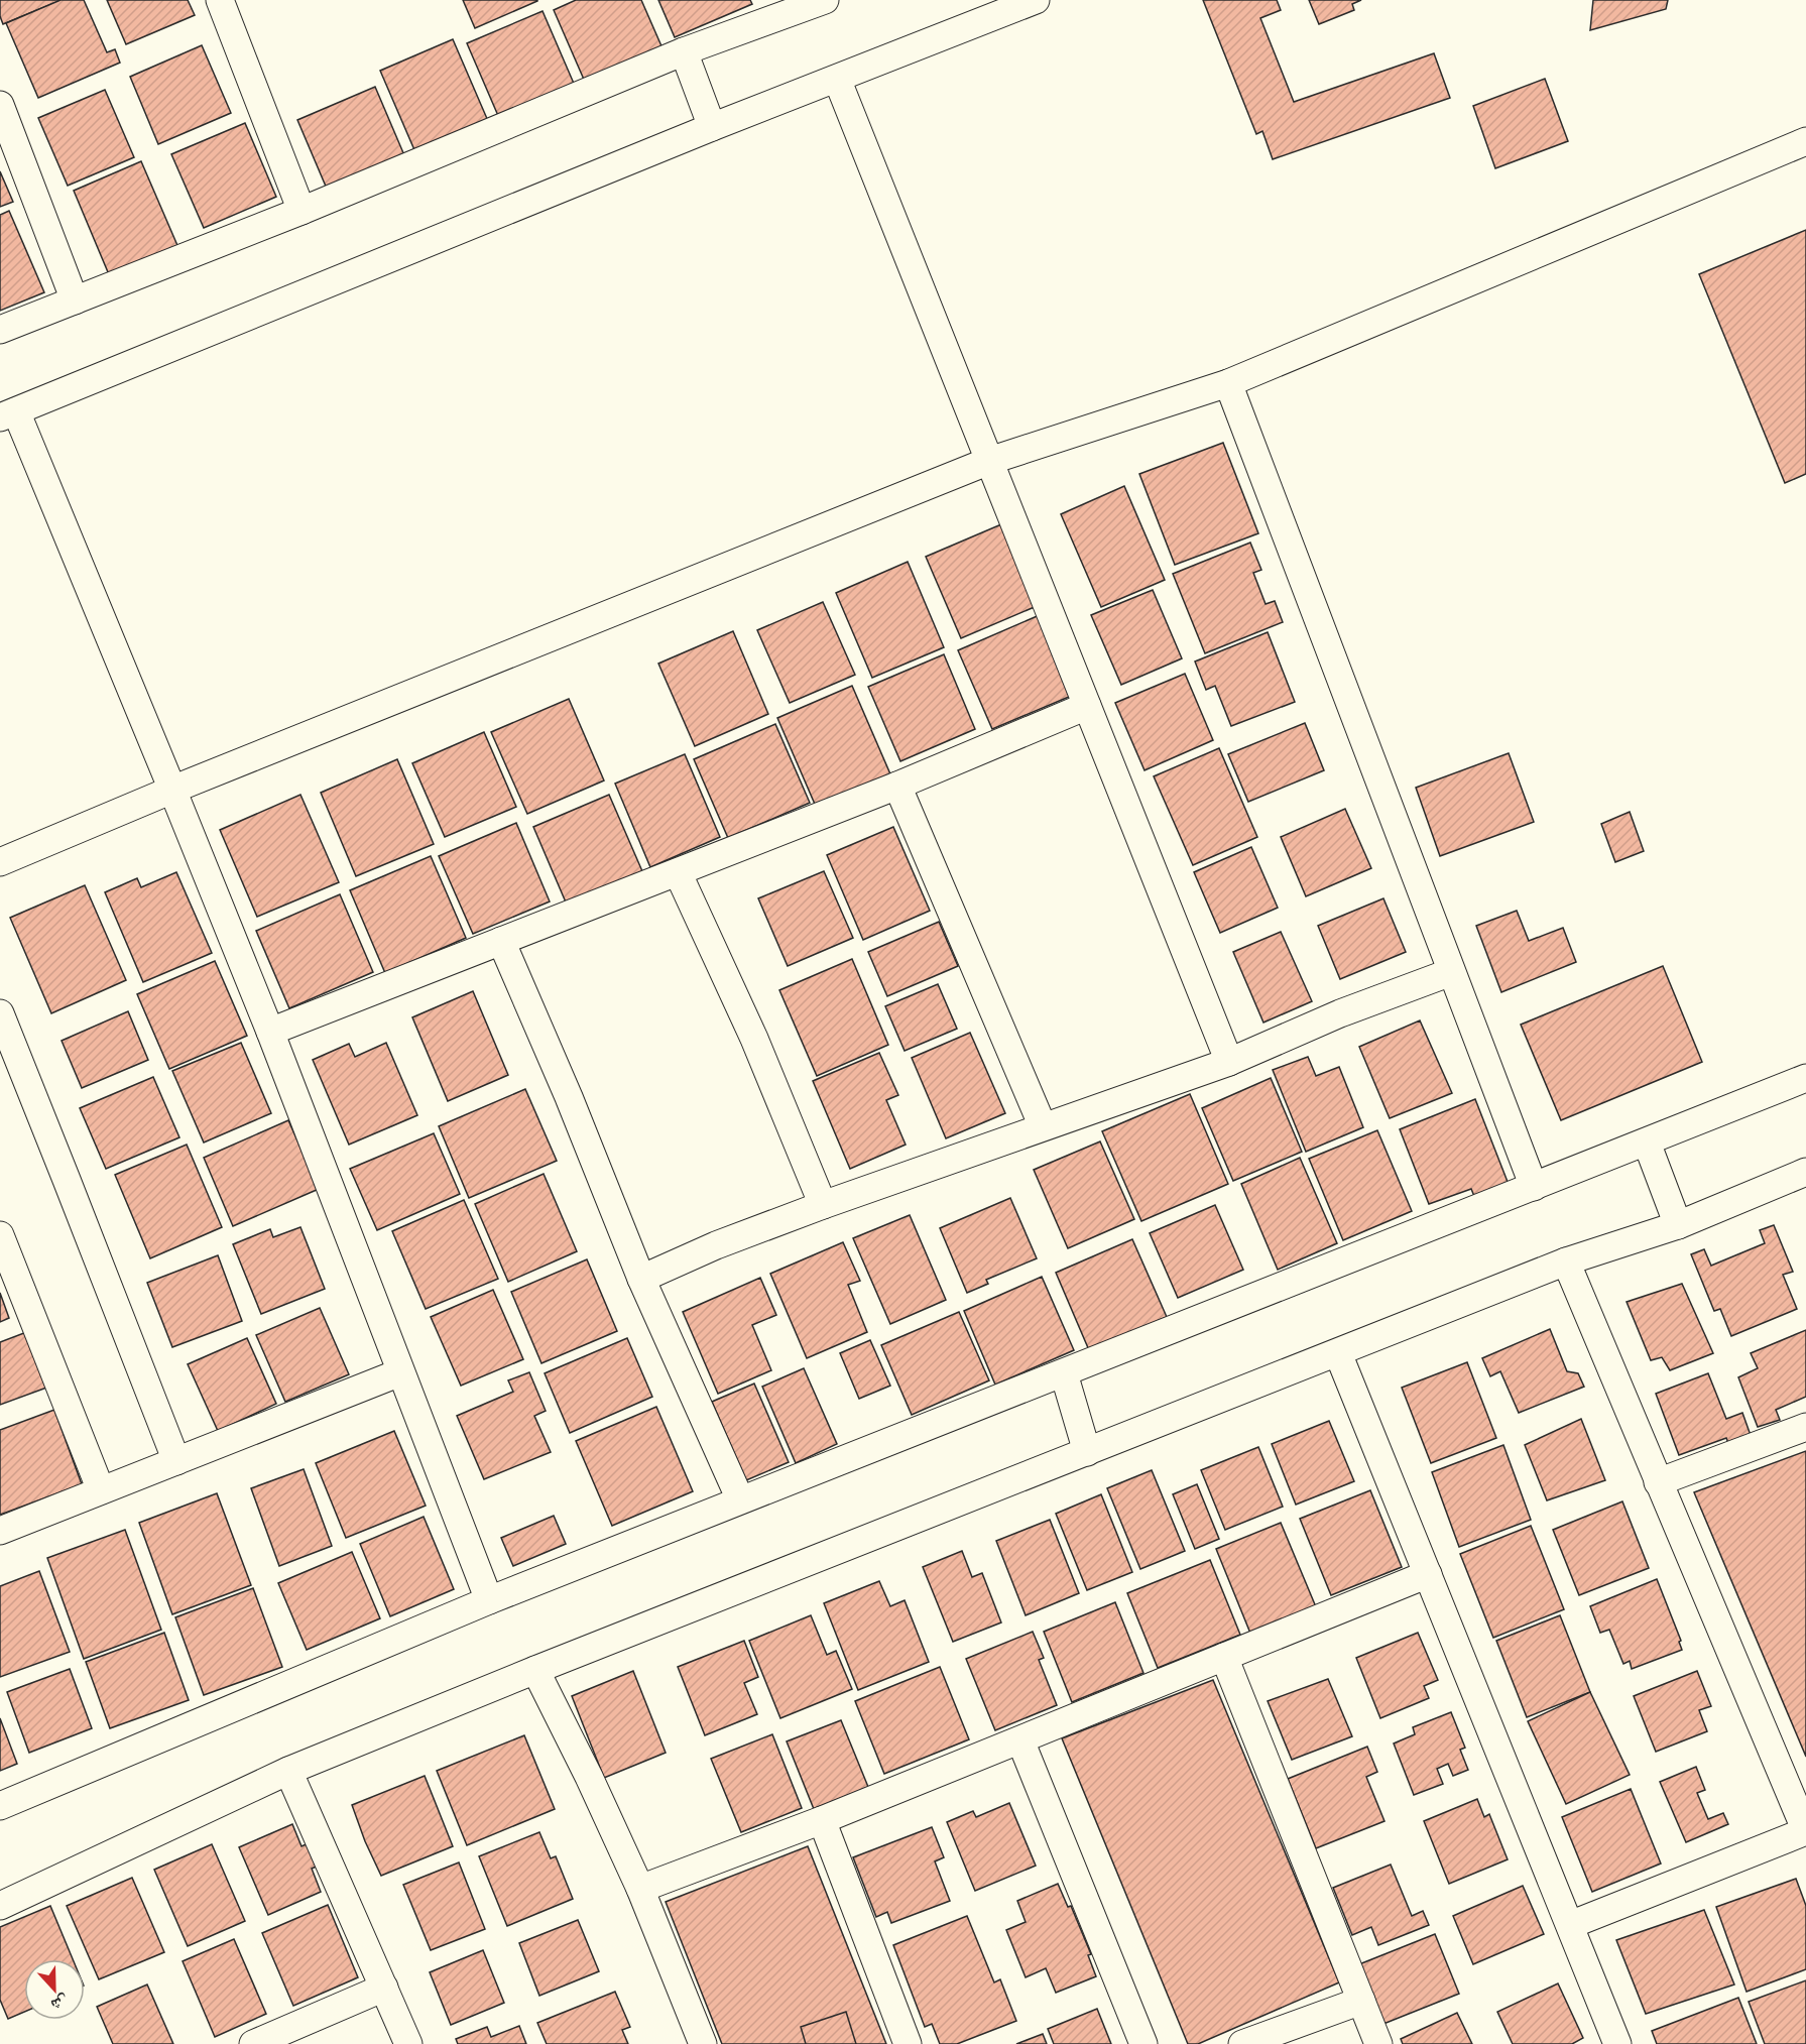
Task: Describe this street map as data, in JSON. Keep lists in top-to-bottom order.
{
  "north": "bottom"
}
